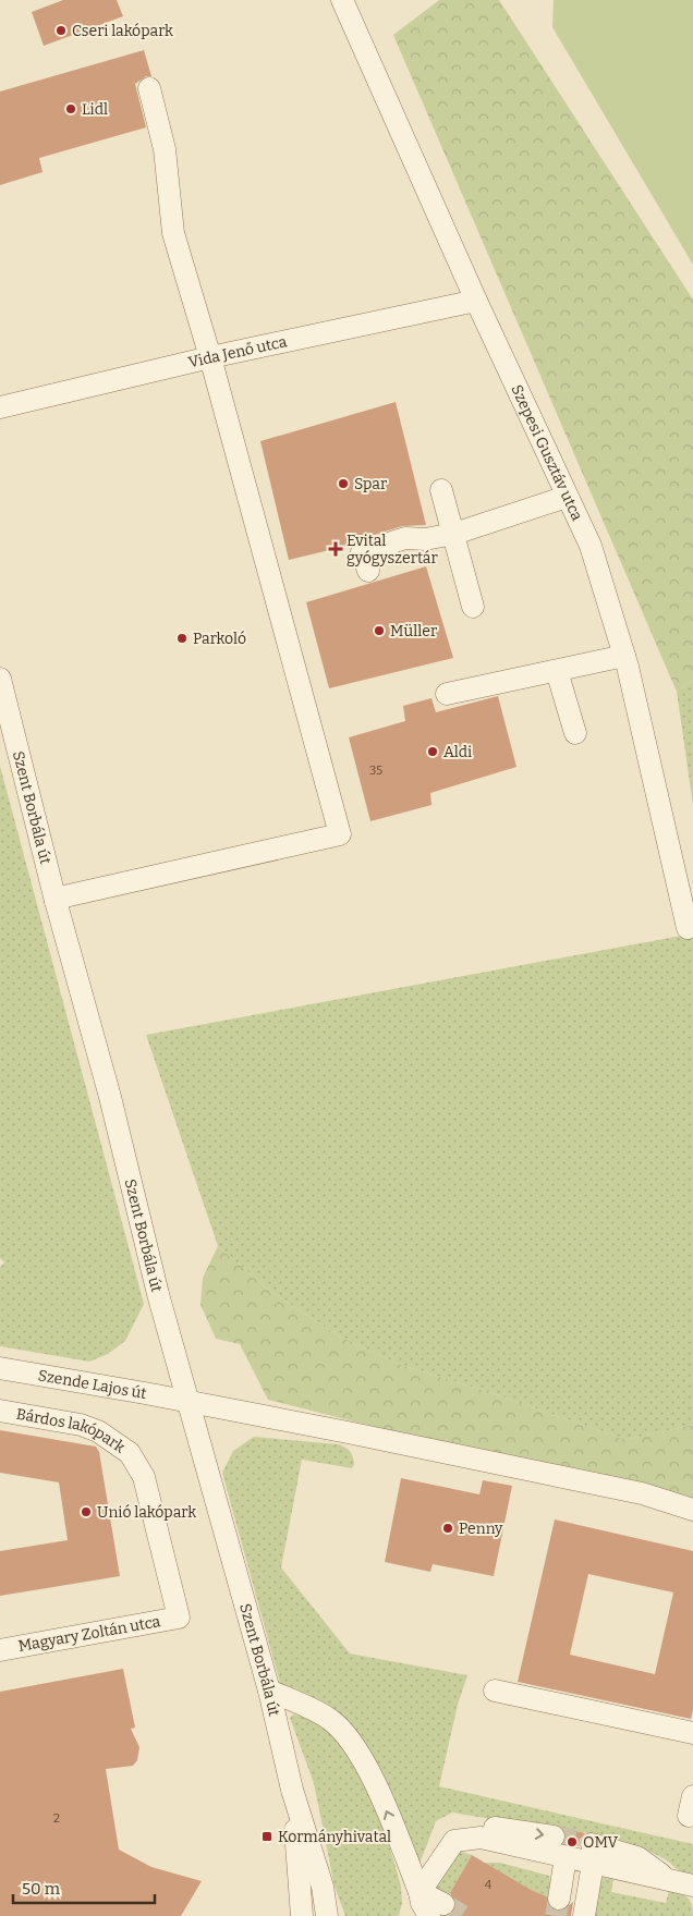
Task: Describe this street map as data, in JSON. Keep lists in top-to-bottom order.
{
  "streets": {
    "street": [
      "Vida Jenő utca",
      "Szepesi Gusztáv utca",
      "Szent Borbála út",
      "Szende Lajos út",
      "Bárdos lakópark",
      "Magyary Zoltán utca"
    ]
  },
  "crossings": [
    ["Vida Jenő utca", "Szepesi Gusztáv utca"],
    ["Szent Borbála út", "Szende Lajos út"],
    ["Bárdos lakópark", "Magyary Zoltán utca"]
  ],
  "places": {
    "other": [
      "Cseri lakópark",
      "Lidl",
      "Spar",
      "Müller",
      "Parkoló",
      "Aldi",
      "Unió lakópark",
      "Penny",
      "OMV"
    ],
    "health": ["Evital gyógyszertár"],
    "transit": ["Kormányhivatal"]
  },
  "house_numbers": ["35", "2", "4"],
  "scale_bar": "50 m"
}
